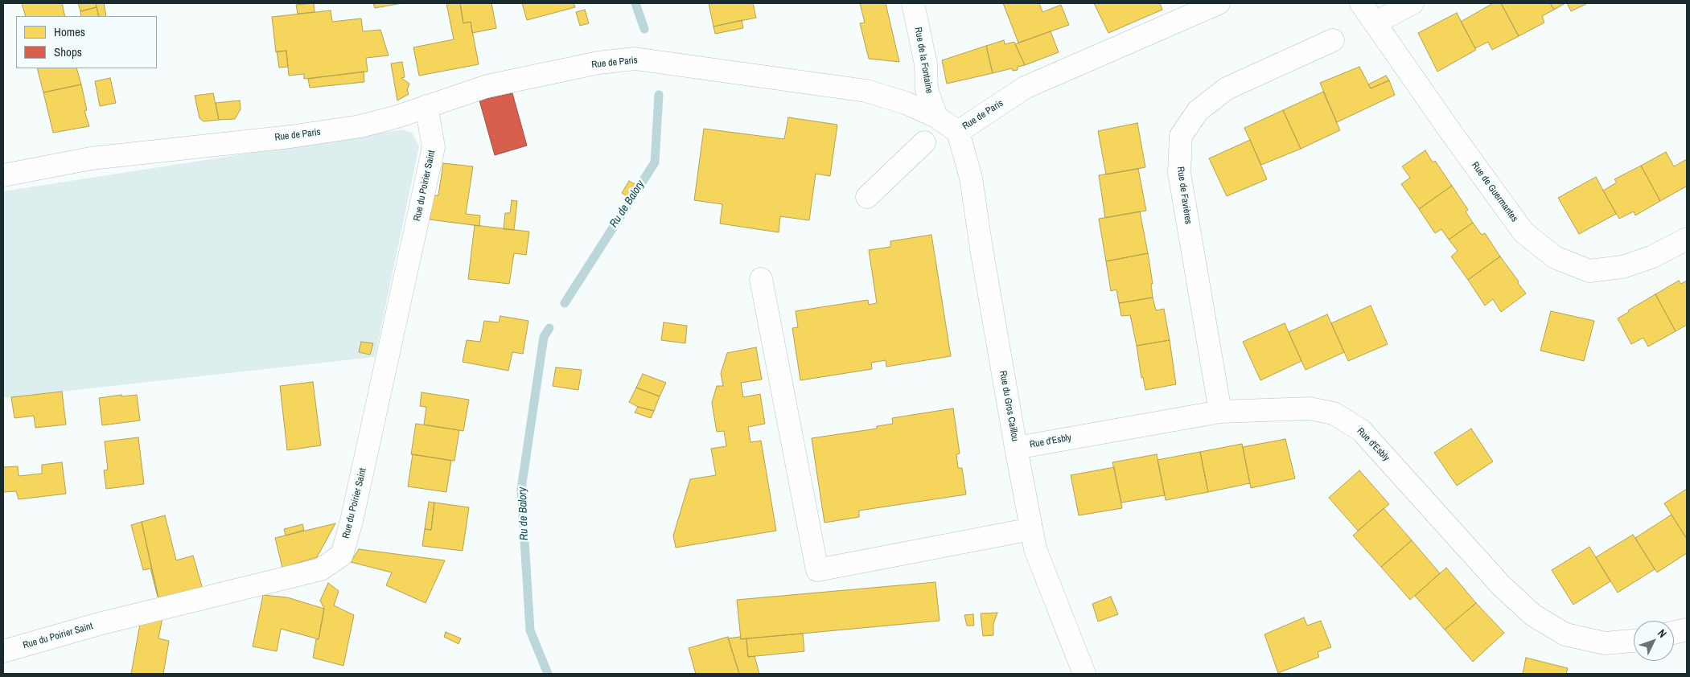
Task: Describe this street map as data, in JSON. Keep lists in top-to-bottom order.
{
  "streets": {
    "street": [
      "Rue de la Fontaine",
      "Rue de Paris",
      "Rue du Poirier Saint",
      "Rue de Guermantes",
      "Rue de Favières",
      "Rue du Gros Caillou",
      "Rue d'Esbly"
    ]
  },
  "crossings": [
    ["Rue de la Fontaine", "Rue de Paris"],
    ["Rue de Paris", "Rue du Poirier Saint"],
    ["Rue de Paris", "Rue du Gros Caillou"],
    ["Rue de Favières", "Rue d'Esbly"],
    ["Rue du Gros Caillou", "Rue d'Esbly"]
  ],
  "water": ["Ru de Balory"],
  "legend": ["Homes", "Shops"],
  "north": "top right"
}
